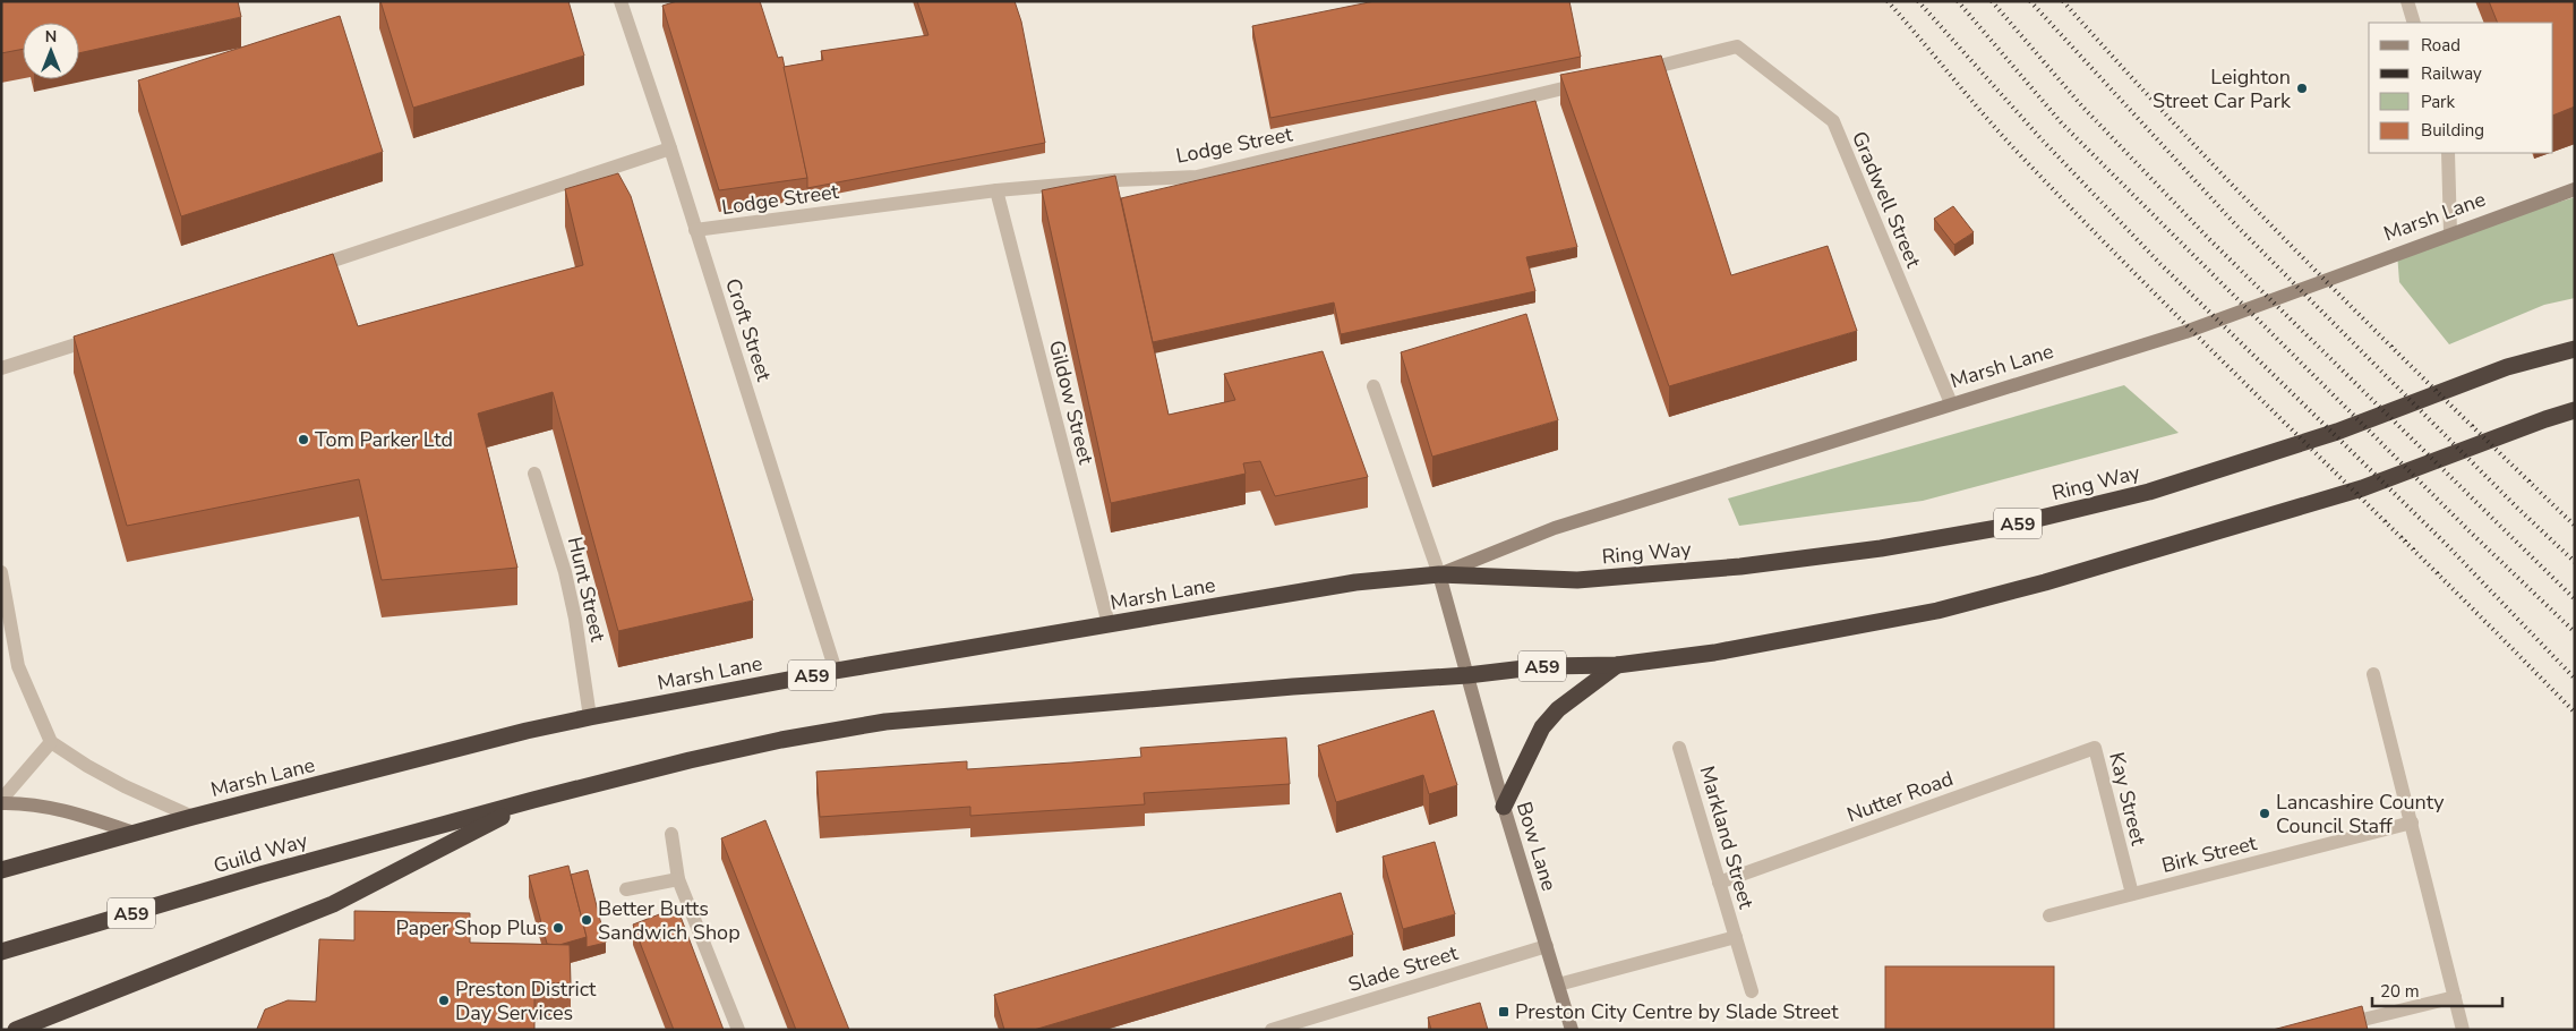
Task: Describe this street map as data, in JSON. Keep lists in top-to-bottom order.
{
  "streets": {
    "highway": [
      "Marsh Lane",
      "Ring Way",
      "A59",
      "Guild Way"
    ],
    "street": [
      "Lodge Street",
      "Gradwell Street",
      "Croft Street",
      "Gildow Street",
      "Hunt Street",
      "Nutter Road",
      "Kay Street",
      "Markland Street",
      "Bow Lane",
      "Birk Street",
      "Slade Street"
    ]
  },
  "crossings": [
    ["Lodge Street", "Croft Street"],
    ["Lodge Street", "Gildow Street"],
    ["Gradwell Street", "Marsh Lane"],
    ["Marsh Lane", "Croft Street"],
    ["Marsh Lane", "Gildow Street"],
    ["Marsh Lane", "Ring Way"],
    ["Marsh Lane", "A59"],
    ["Marsh Lane", "Hunt Street"],
    ["A59", "Bow Lane"],
    ["A59", "Guild Way"],
    ["Nutter Road", "Kay Street"],
    ["Nutter Road", "Markland Street"],
    ["Kay Street", "Birk Street"],
    ["Markland Street", "Bow Lane"],
    ["Bow Lane", "Slade Street"]
  ],
  "places": {
    "other": [
      "Leighton Street Car Park",
      "Tom Parker Ltd",
      "Lancashire County Council Staff",
      "Better Butts Sandwich Shop",
      "Paper Shop Plus",
      "Preston District Day Services"
    ],
    "transit": ["Preston City Centre by Slade Street"]
  },
  "legend": [
    "Road",
    "Railway",
    "Park",
    "Building"
  ],
  "scale_bar": "20 m",
  "north": "top"
}
